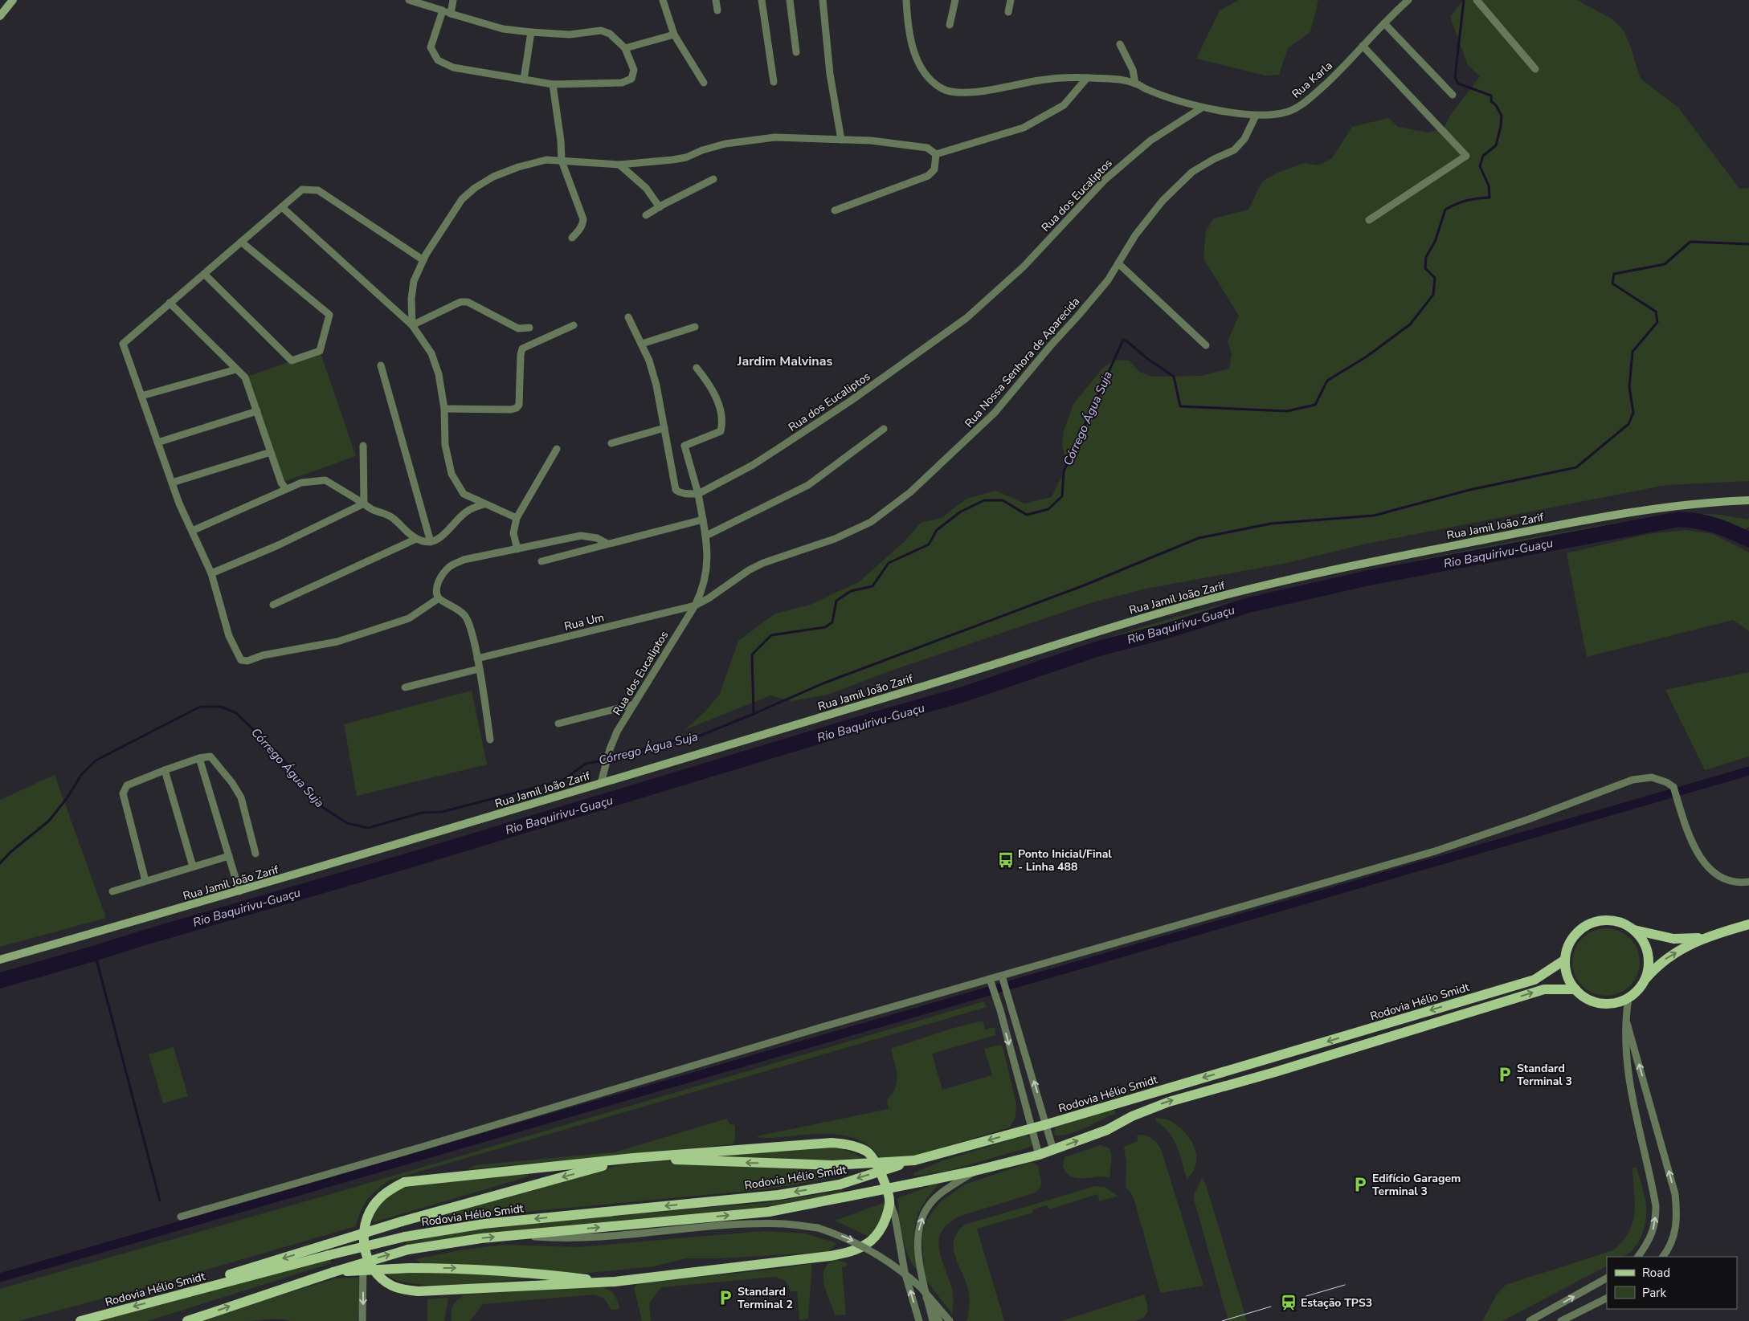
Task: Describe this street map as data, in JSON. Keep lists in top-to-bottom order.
{
  "streets": {
    "main road": ["Rua Jamil João Zarif", "Rodovia Hélio Smidt"],
    "street": [
      "Rua Karla",
      "Rua dos Eucaliptos",
      "Rua Nossa Senhora de Aparecida",
      "Rua Um"
    ]
  },
  "crossings": [
    ["Rua Karla", "Rua dos Eucaliptos"],
    ["Rua Karla", "Rua Nossa Senhora de Aparecida"],
    ["Rua dos Eucaliptos", "Rua Nossa Senhora de Aparecida"],
    ["Rua dos Eucaliptos", "Rua Jamil João Zarif"],
    ["Rua dos Eucaliptos", "Rua Um"],
    ["Rua Nossa Senhora de Aparecida", "Rua Um"]
  ],
  "districts": ["Jardim Malvinas"],
  "water": ["Córrego Água Suja", "Rio Baquirivu-Guaçu"],
  "places": {
    "bus stop": ["Ponto Inicial/Final - Linha 488"],
    "parking": ["Standard Terminal 3", "Edifício Garagem Terminal 3", "Standard Terminal 2"],
    "station": ["Estação TPS3"]
  },
  "legend": ["Road", "Park"]
}
